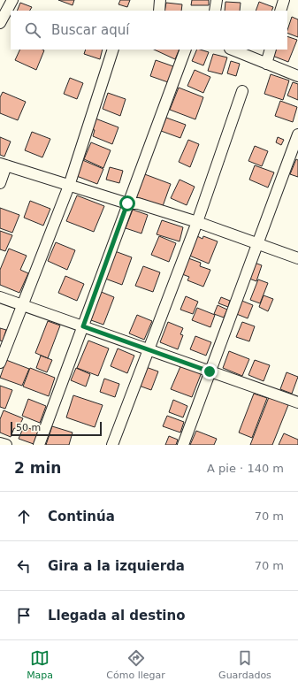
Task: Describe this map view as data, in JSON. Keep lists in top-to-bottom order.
{
  "scale_bar": "50 m",
  "page": {
    "search": "Buscar aquí",
    "scale": "50 m",
    "heading": ["2 min", "A pie · 140 m"],
    "list": [
      ["Continúa", "70 m"],
      ["Gira a la izquierda", "70 m"],
      "Llegada al destino"
    ],
    "nav": ["Mapa", "Cómo llegar", "Guardados"]
  }
}
